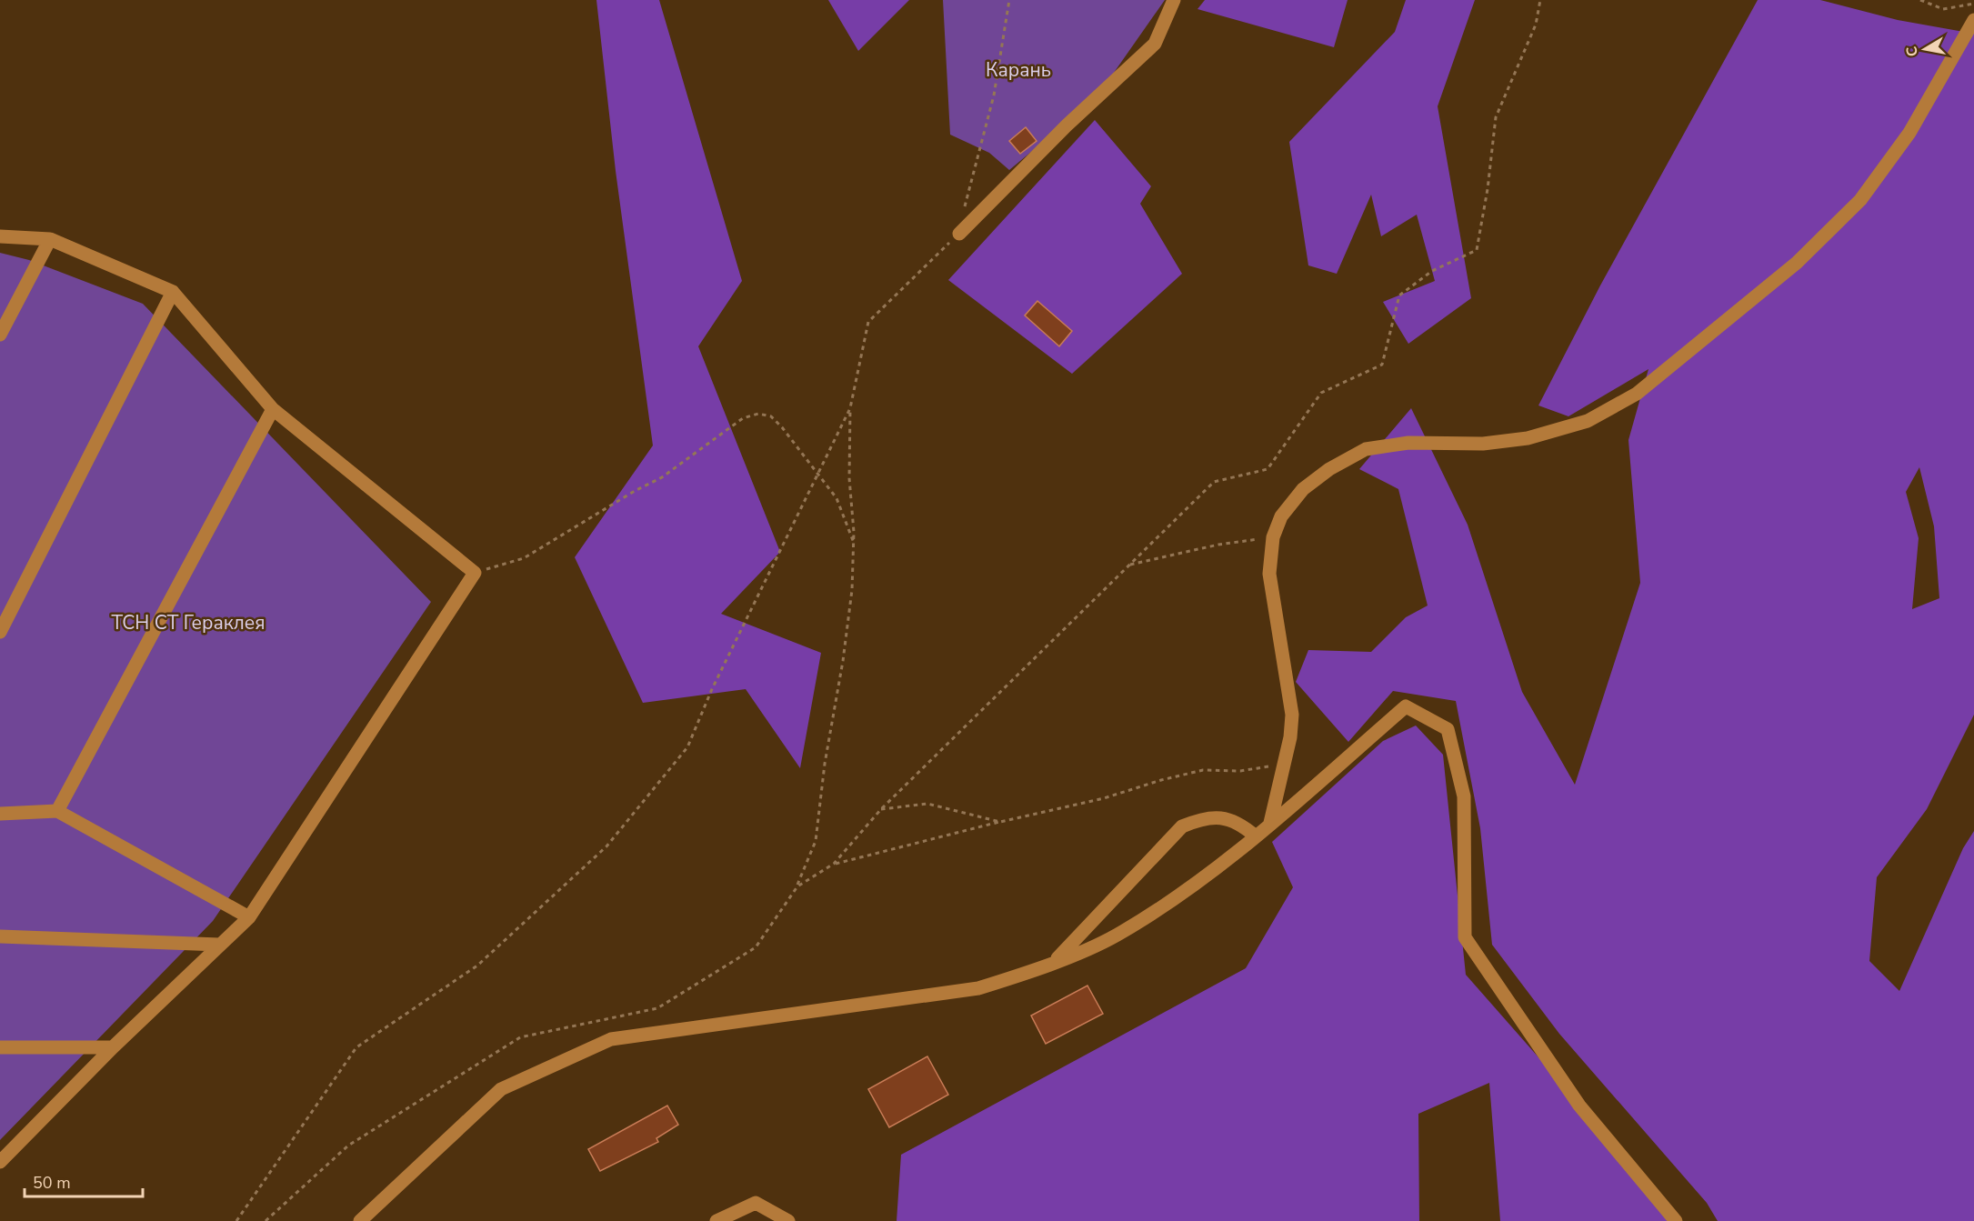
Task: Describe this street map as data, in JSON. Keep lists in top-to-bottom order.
{
  "parks": ["Карань", "ТСН СТ Гераклея"],
  "scale_bar": "50 m",
  "north": "left"
}
